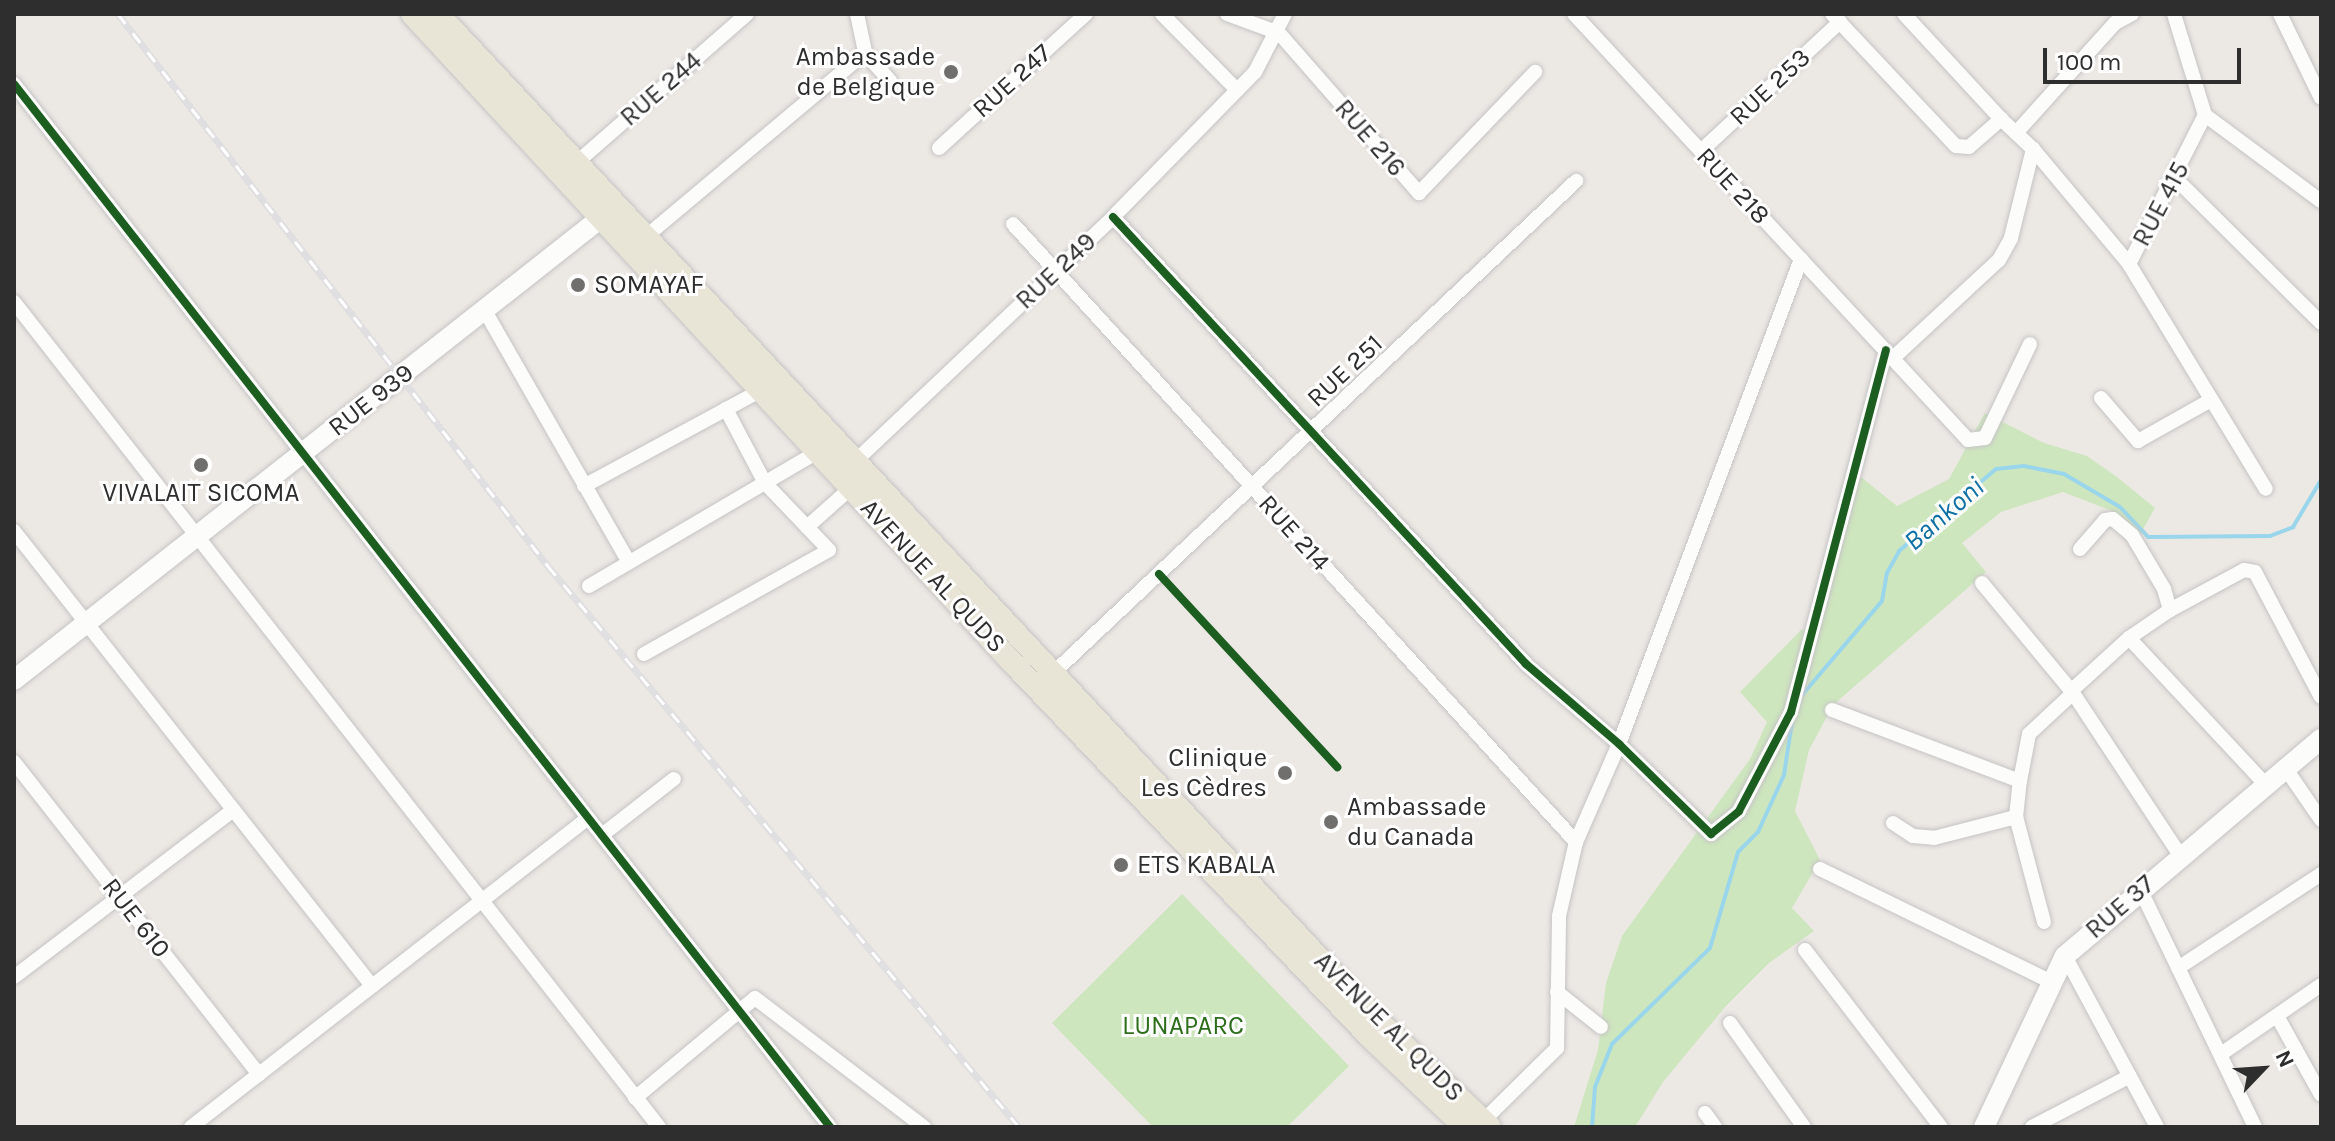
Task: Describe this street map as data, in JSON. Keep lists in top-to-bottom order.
{
  "streets": {
    "main road": ["RUE 939", "AVENUE AL QUDS", "RUE 37"],
    "street": [
      "RUE 247",
      "RUE 253",
      "RUE 244",
      "RUE 216",
      "RUE 218",
      "RUE 415",
      "RUE 249",
      "RUE 251",
      "RUE 214",
      "RUE 610"
    ]
  },
  "crossings": [
    ["RUE 253", "RUE 218"],
    ["RUE 244", "AVENUE AL QUDS"],
    ["RUE 216", "RUE 249"],
    ["RUE 249", "RUE 214"],
    ["RUE 249", "AVENUE AL QUDS"],
    ["RUE 251", "RUE 214"],
    ["RUE 251", "AVENUE AL QUDS"],
    ["RUE 939", "AVENUE AL QUDS"]
  ],
  "water": ["Bankoni"],
  "parks": ["LUNAPARC"],
  "places": [
    "Ambassade de Belgique",
    "SOMAYAF",
    "VIVALAIT SICOMA",
    "Clinique Les Cèdres",
    "Ambassade du Canada",
    "ETS KABALA"
  ],
  "scale_bar": "100 m",
  "north": "top right"
}
